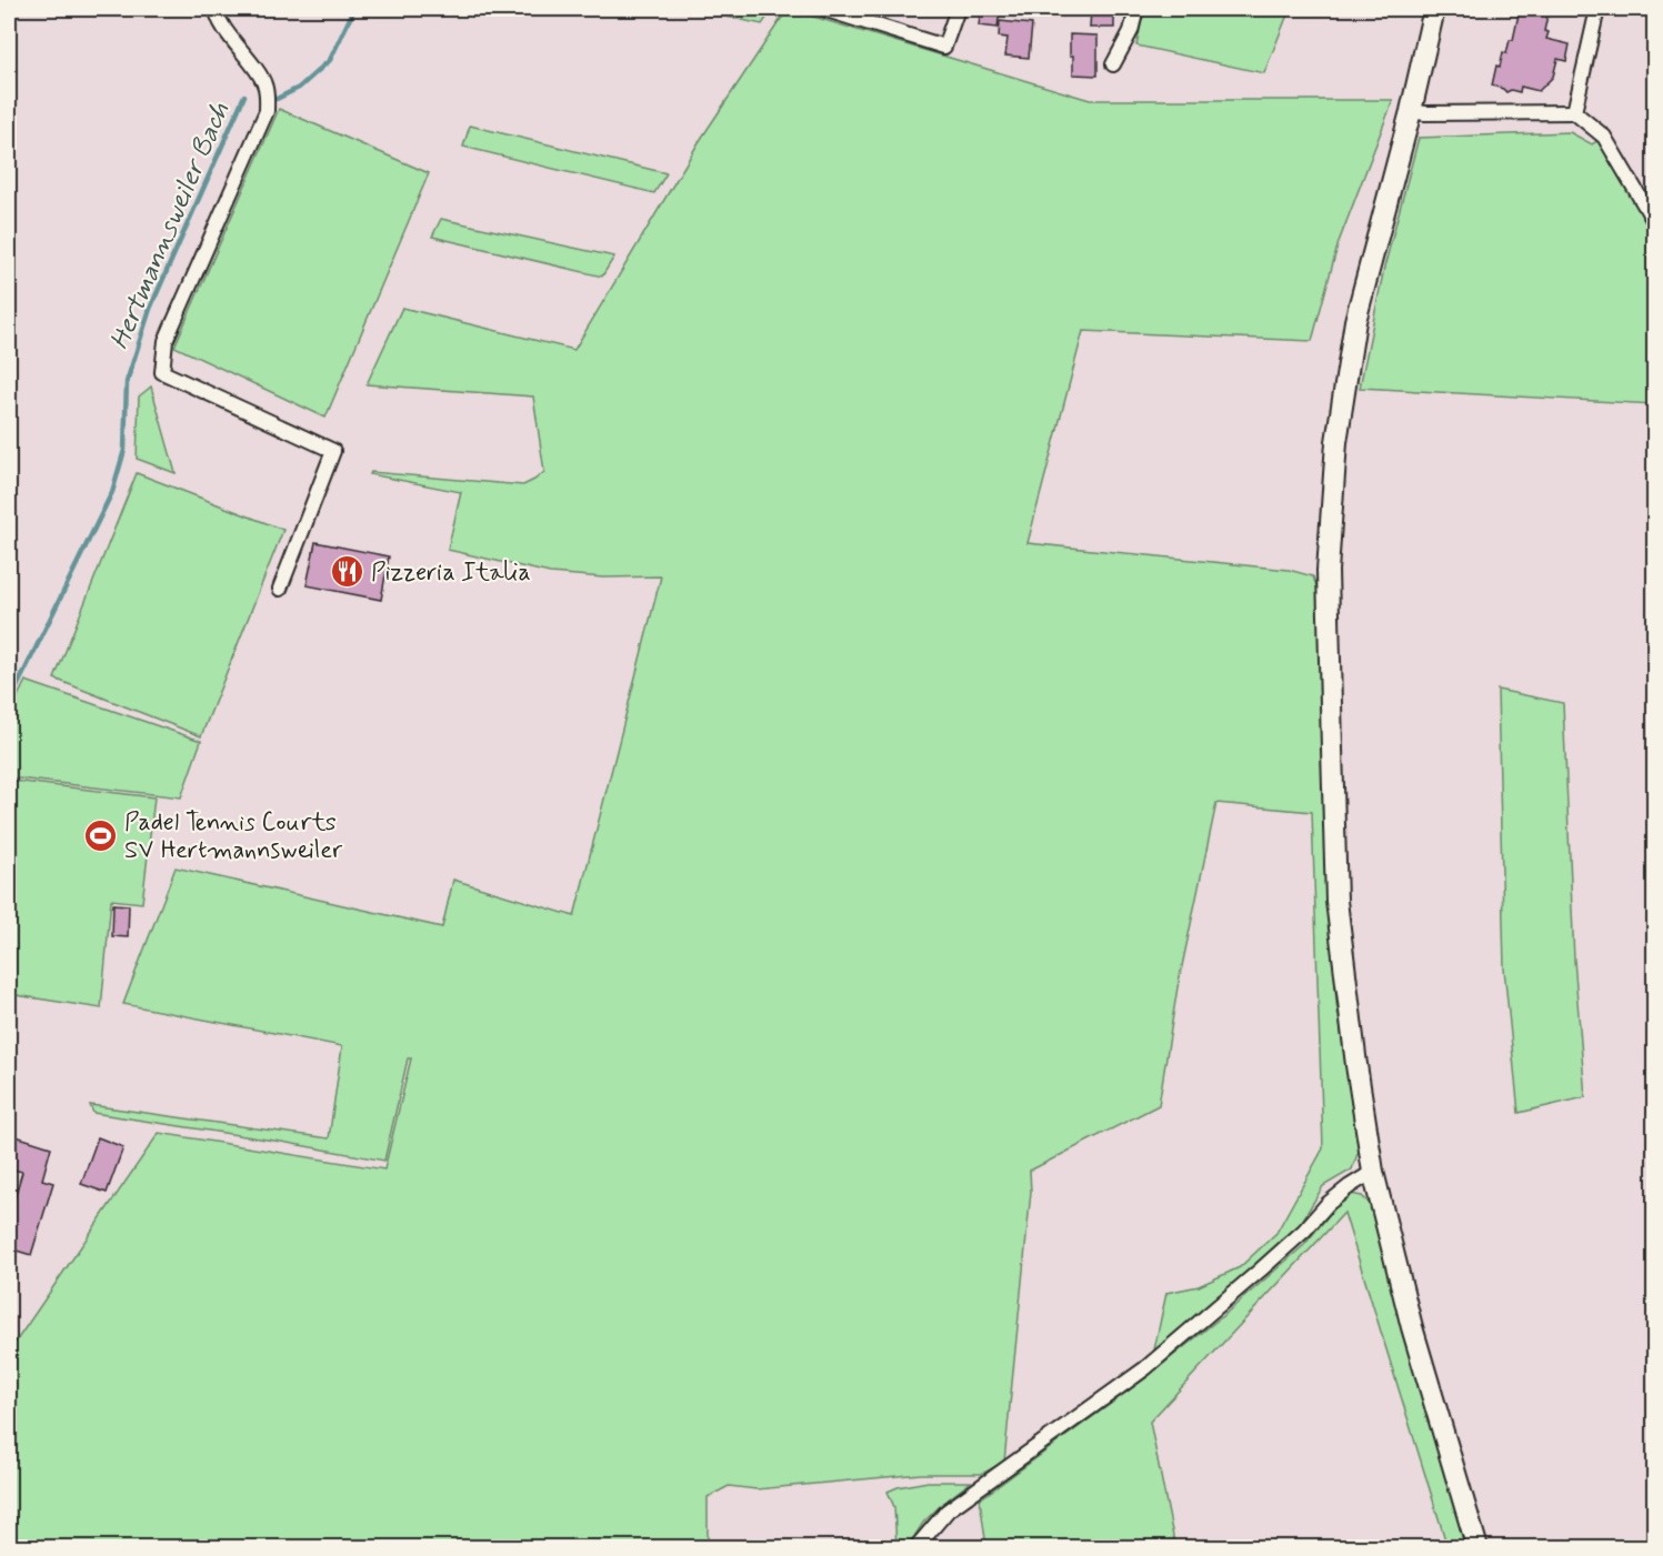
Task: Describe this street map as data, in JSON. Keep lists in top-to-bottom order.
{
  "water": ["Hertmannsweiler Bach"],
  "places": {
    "restaurant": ["Pizzeria Italia"],
    "sports": ["Padel Tennis Courts SV Hertmannsweiler"]
  }
}
